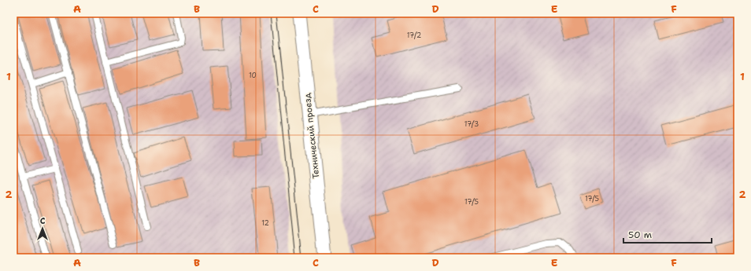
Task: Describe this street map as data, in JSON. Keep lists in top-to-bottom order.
{
  "streets": {
    "street": ["Технический проезд"]
  },
  "house_numbers": [
    "17/2",
    "10",
    "17/3",
    "17/5",
    "17/5",
    "12"
  ],
  "scale_bar": "50 m",
  "north": "top",
  "grid": {
    "columns": [
      "A",
      "B",
      "C",
      "D",
      "E",
      "F"
    ],
    "rows": ["1", "2"]
  }
}
